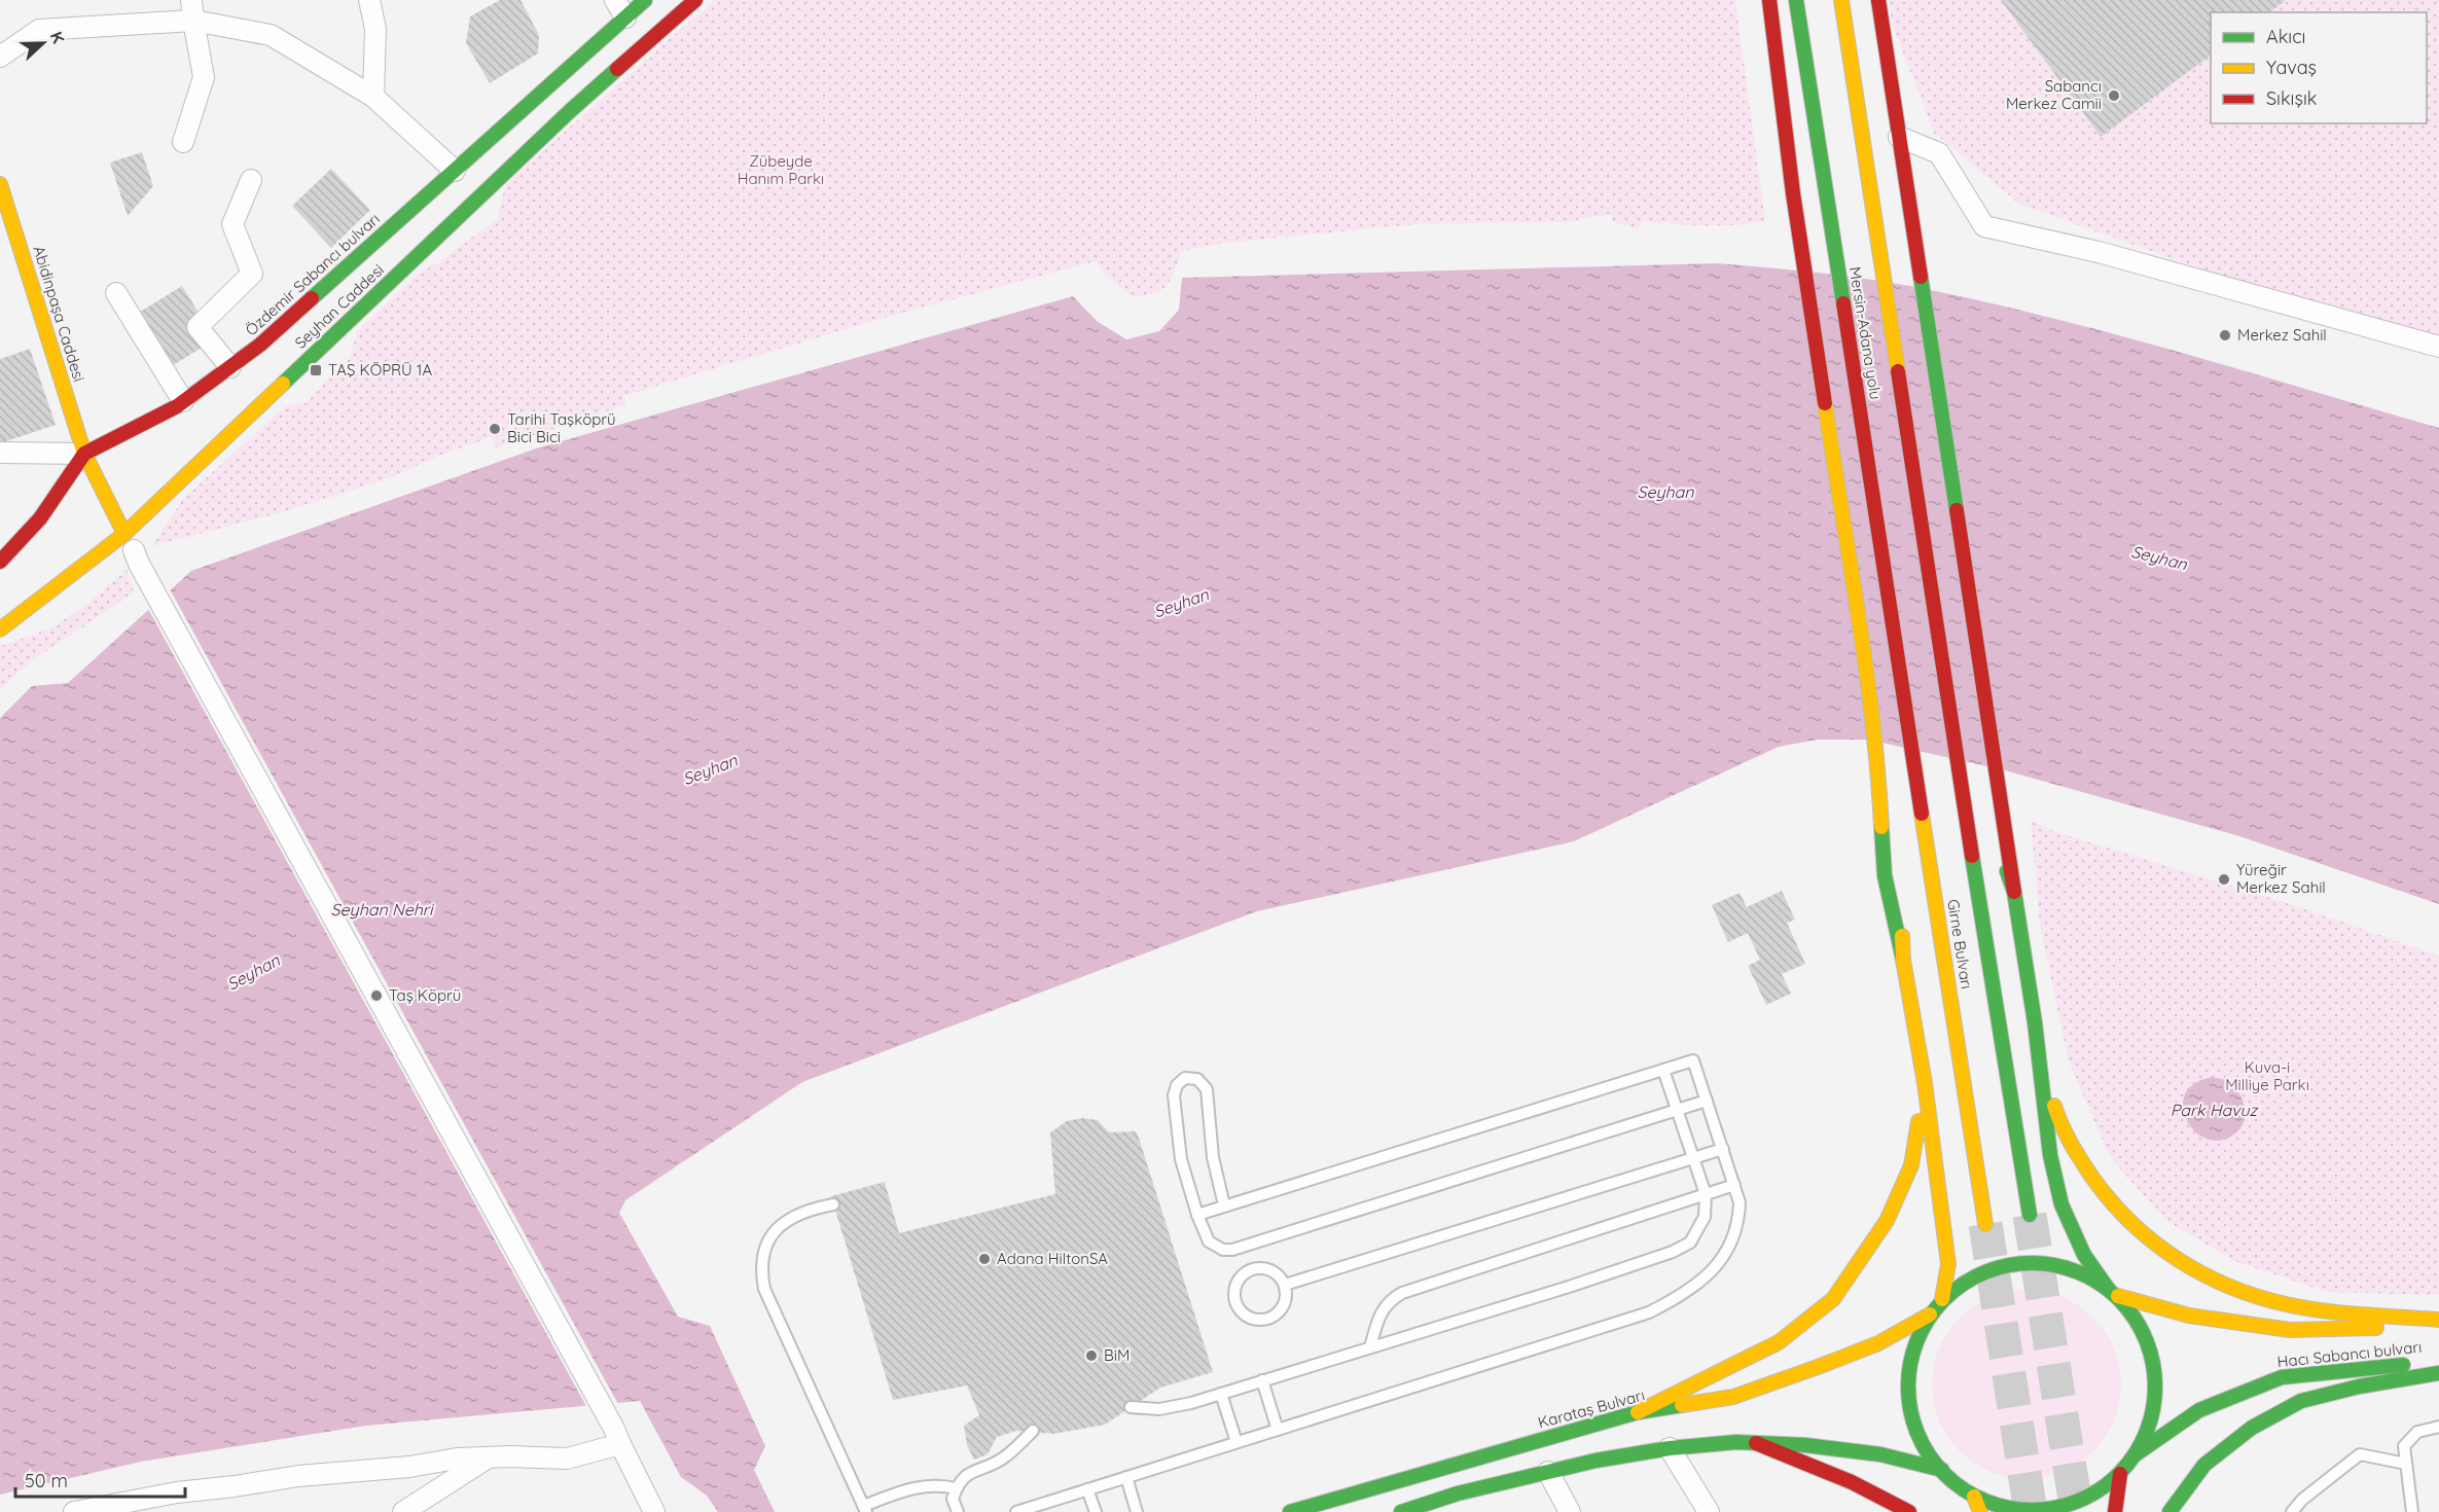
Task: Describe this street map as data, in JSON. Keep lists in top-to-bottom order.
{
  "streets": {
    "main road": [
      "Özdemir Sabancı bulvarı",
      "Seyhan Caddesi",
      "Abidinpaşa Caddesi",
      "Mersin-Adana yolu",
      "Girne Bulvarı",
      "Hacı Sabancı bulvarı",
      "Karataş Bulvarı"
    ]
  },
  "crossings": [
    ["Özdemir Sabancı bulvarı", "Abidinpaşa Caddesi"],
    ["Seyhan Caddesi", "Abidinpaşa Caddesi"],
    ["Mersin-Adana yolu", "Girne Bulvarı"]
  ],
  "water": ["Seyhan", "Seyhan Nehri", "Park Havuz"],
  "parks": ["Zübeyde Hanım Parkı", "Kuva-i Milliye Parkı"],
  "places": {
    "other": [
      "Sabancı Merkez Camii",
      "Merkez Sahil",
      "Tarihi Taşköprü Bici Bici",
      "Yüreğir Merkez Sahil",
      "Taș Köprü",
      "Adana HiltonSA",
      "BiM"
    ],
    "transit": ["TAŞ KÖPRÜ 1A"]
  },
  "legend": ["Akıcı", "Yavaş", "Sıkışık"],
  "scale_bar": "50 m",
  "north": "right"
}
